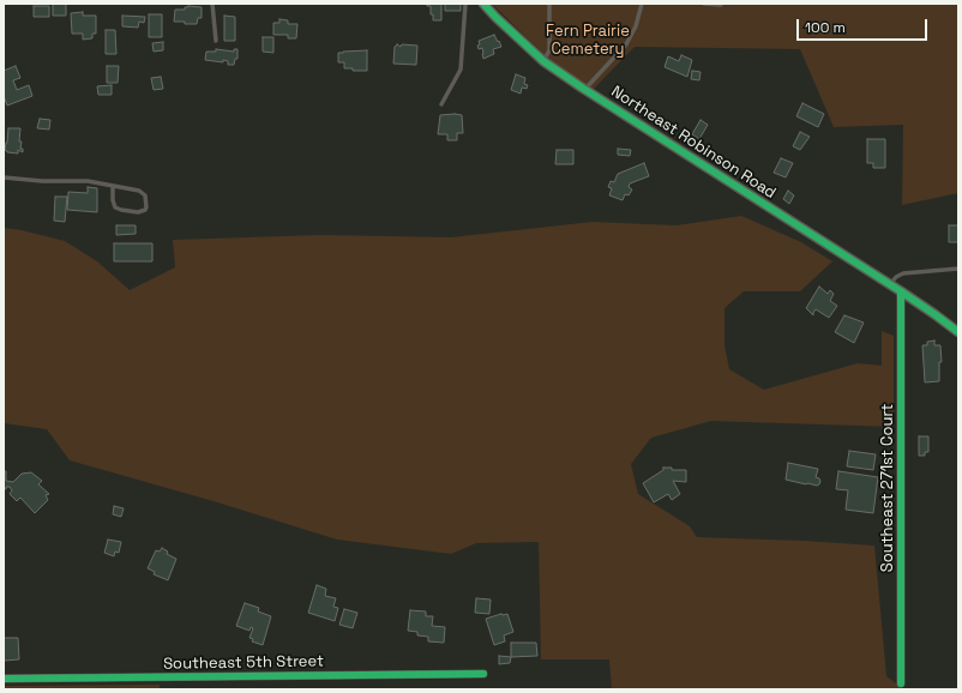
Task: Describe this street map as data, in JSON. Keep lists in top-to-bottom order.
{
  "streets": {
    "street": ["Northeast Robinson Road", "Southeast 271st Court", "Southeast 5th Street"]
  },
  "crossings": [
    ["Northeast Robinson Road", "Southeast 271st Court"]
  ],
  "parks": ["Fern Prairie Cemetery"],
  "scale_bar": "100 m"
}
